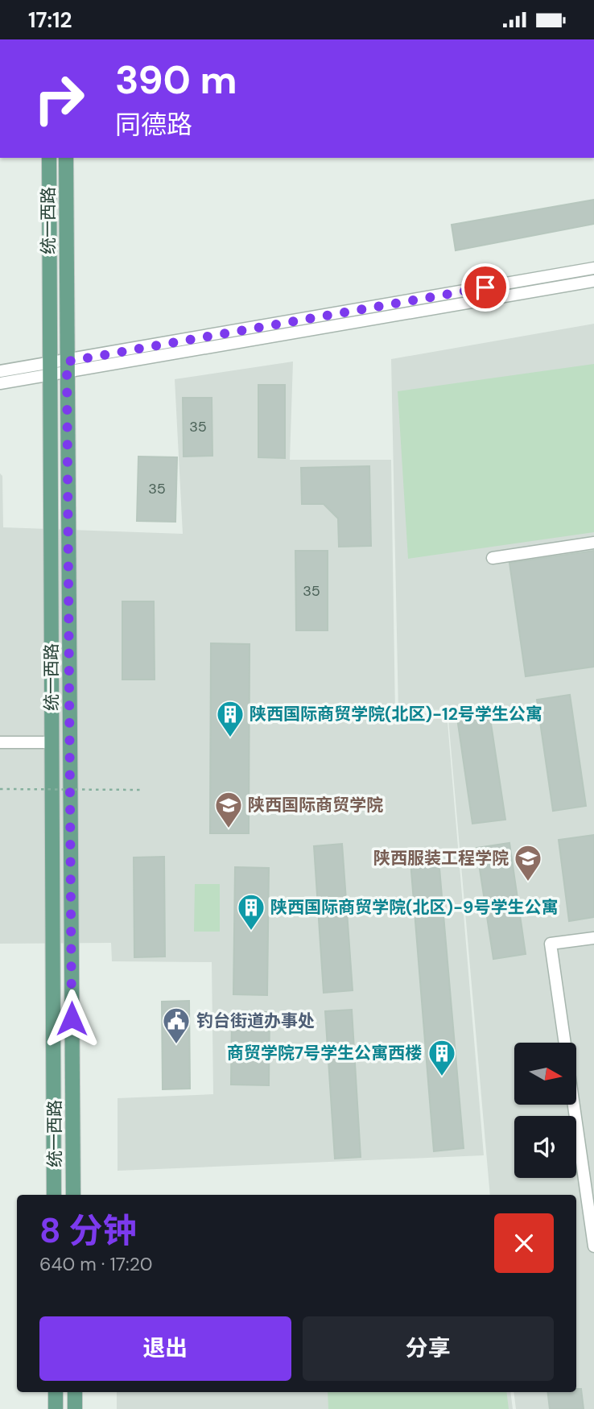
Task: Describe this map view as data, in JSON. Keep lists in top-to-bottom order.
{
  "streets": {
    "main road": ["统一西路"]
  },
  "places": {
    "building": ["陕西国际商贸学院(北区)-12号学生公寓", "陕西国际商贸学院(北区)-9号学生公寓", "商贸学院7号学生公寓西楼"],
    "school or university": ["陕西国际商贸学院", "陕西服装工程学院"],
    "public building": ["钓台街道办事处"]
  },
  "house_numbers": ["35", "35", "35"],
  "north": "right",
  "page": {
    "status": "17:12",
    "turn": ["390 m", "同德路"],
    "heading": ["8 分钟", "640 m · 17:20"],
    "buttons": ["退出", "分享"]
  }
}
